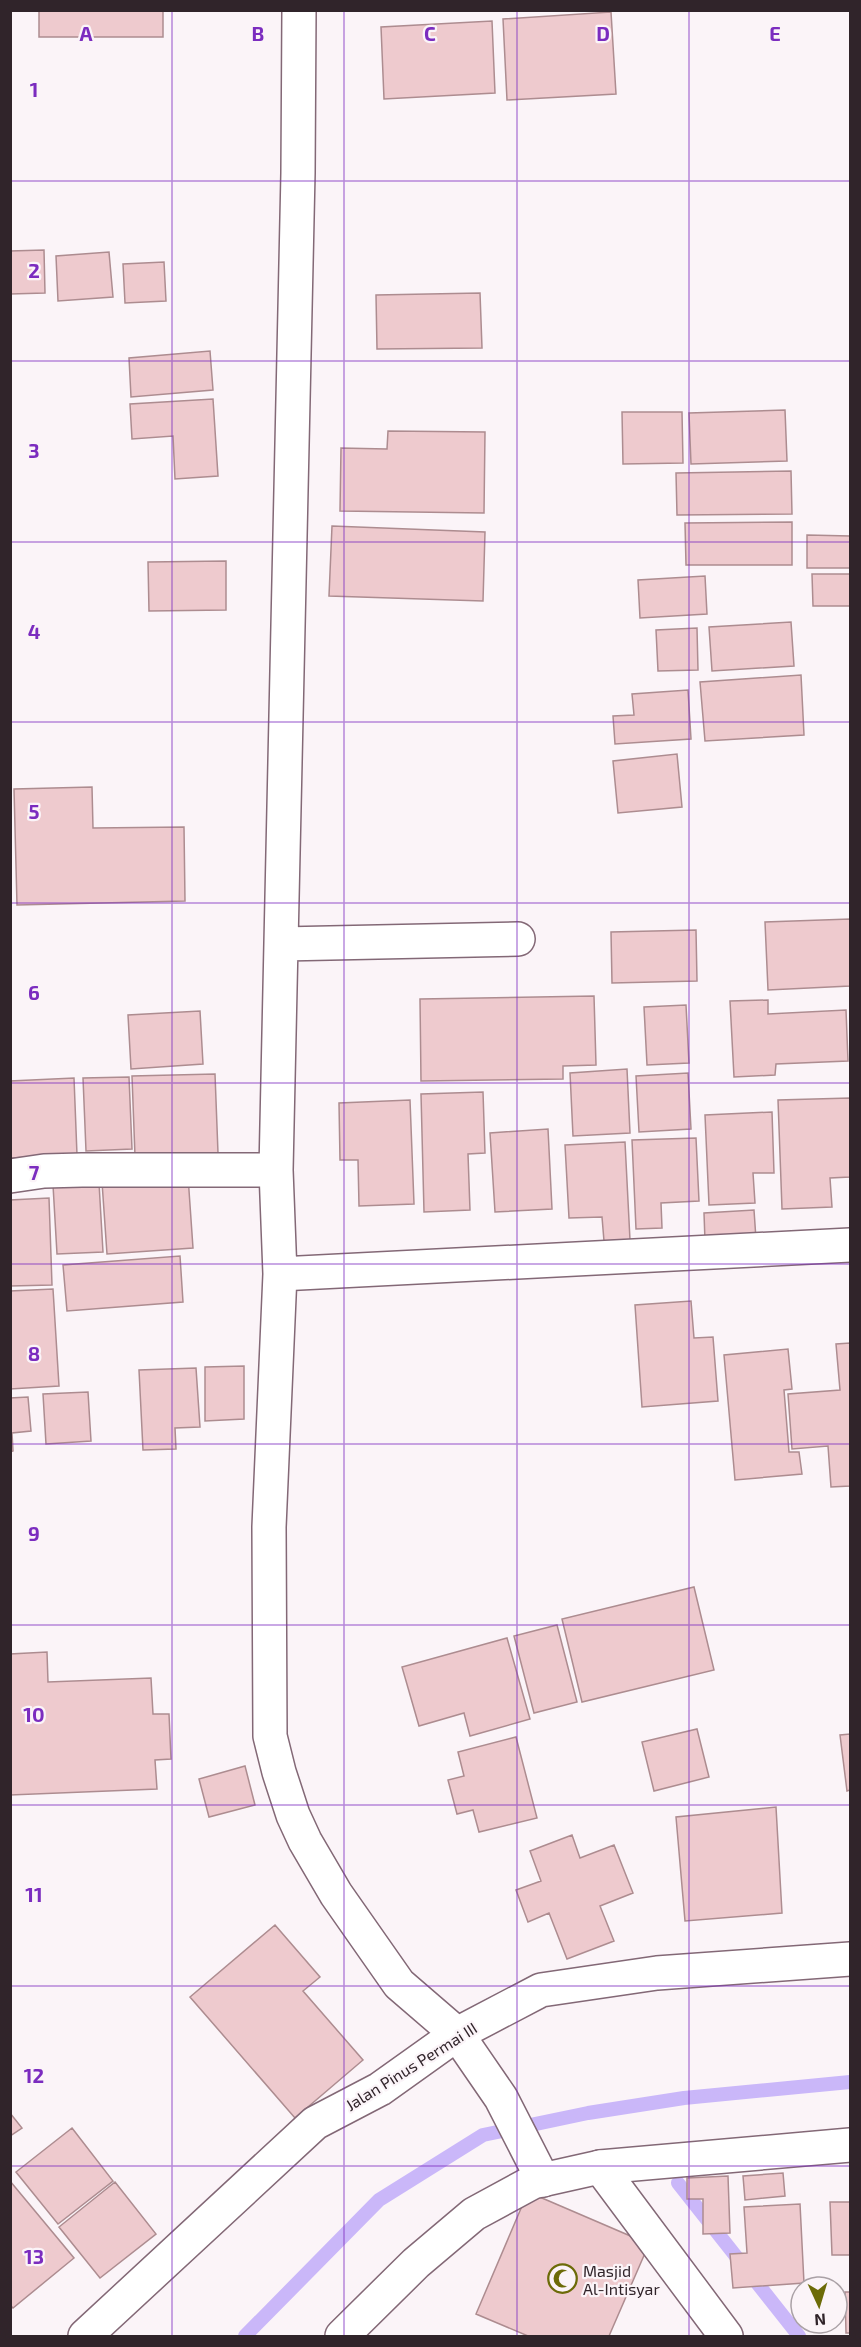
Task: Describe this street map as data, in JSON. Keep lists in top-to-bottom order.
{
  "streets": {
    "street": ["Jalan Pinus Permai III"]
  },
  "places": {
    "mosque": ["Masjid Al-Intisyar"]
  },
  "north": "bottom",
  "grid": {
    "columns": [
      "A",
      "B",
      "C",
      "D",
      "E"
    ],
    "rows": [
      "1",
      "2",
      "3",
      "4",
      "5",
      "6",
      "7",
      "8",
      "9",
      "10",
      "11",
      "12",
      "13"
    ]
  }
}
